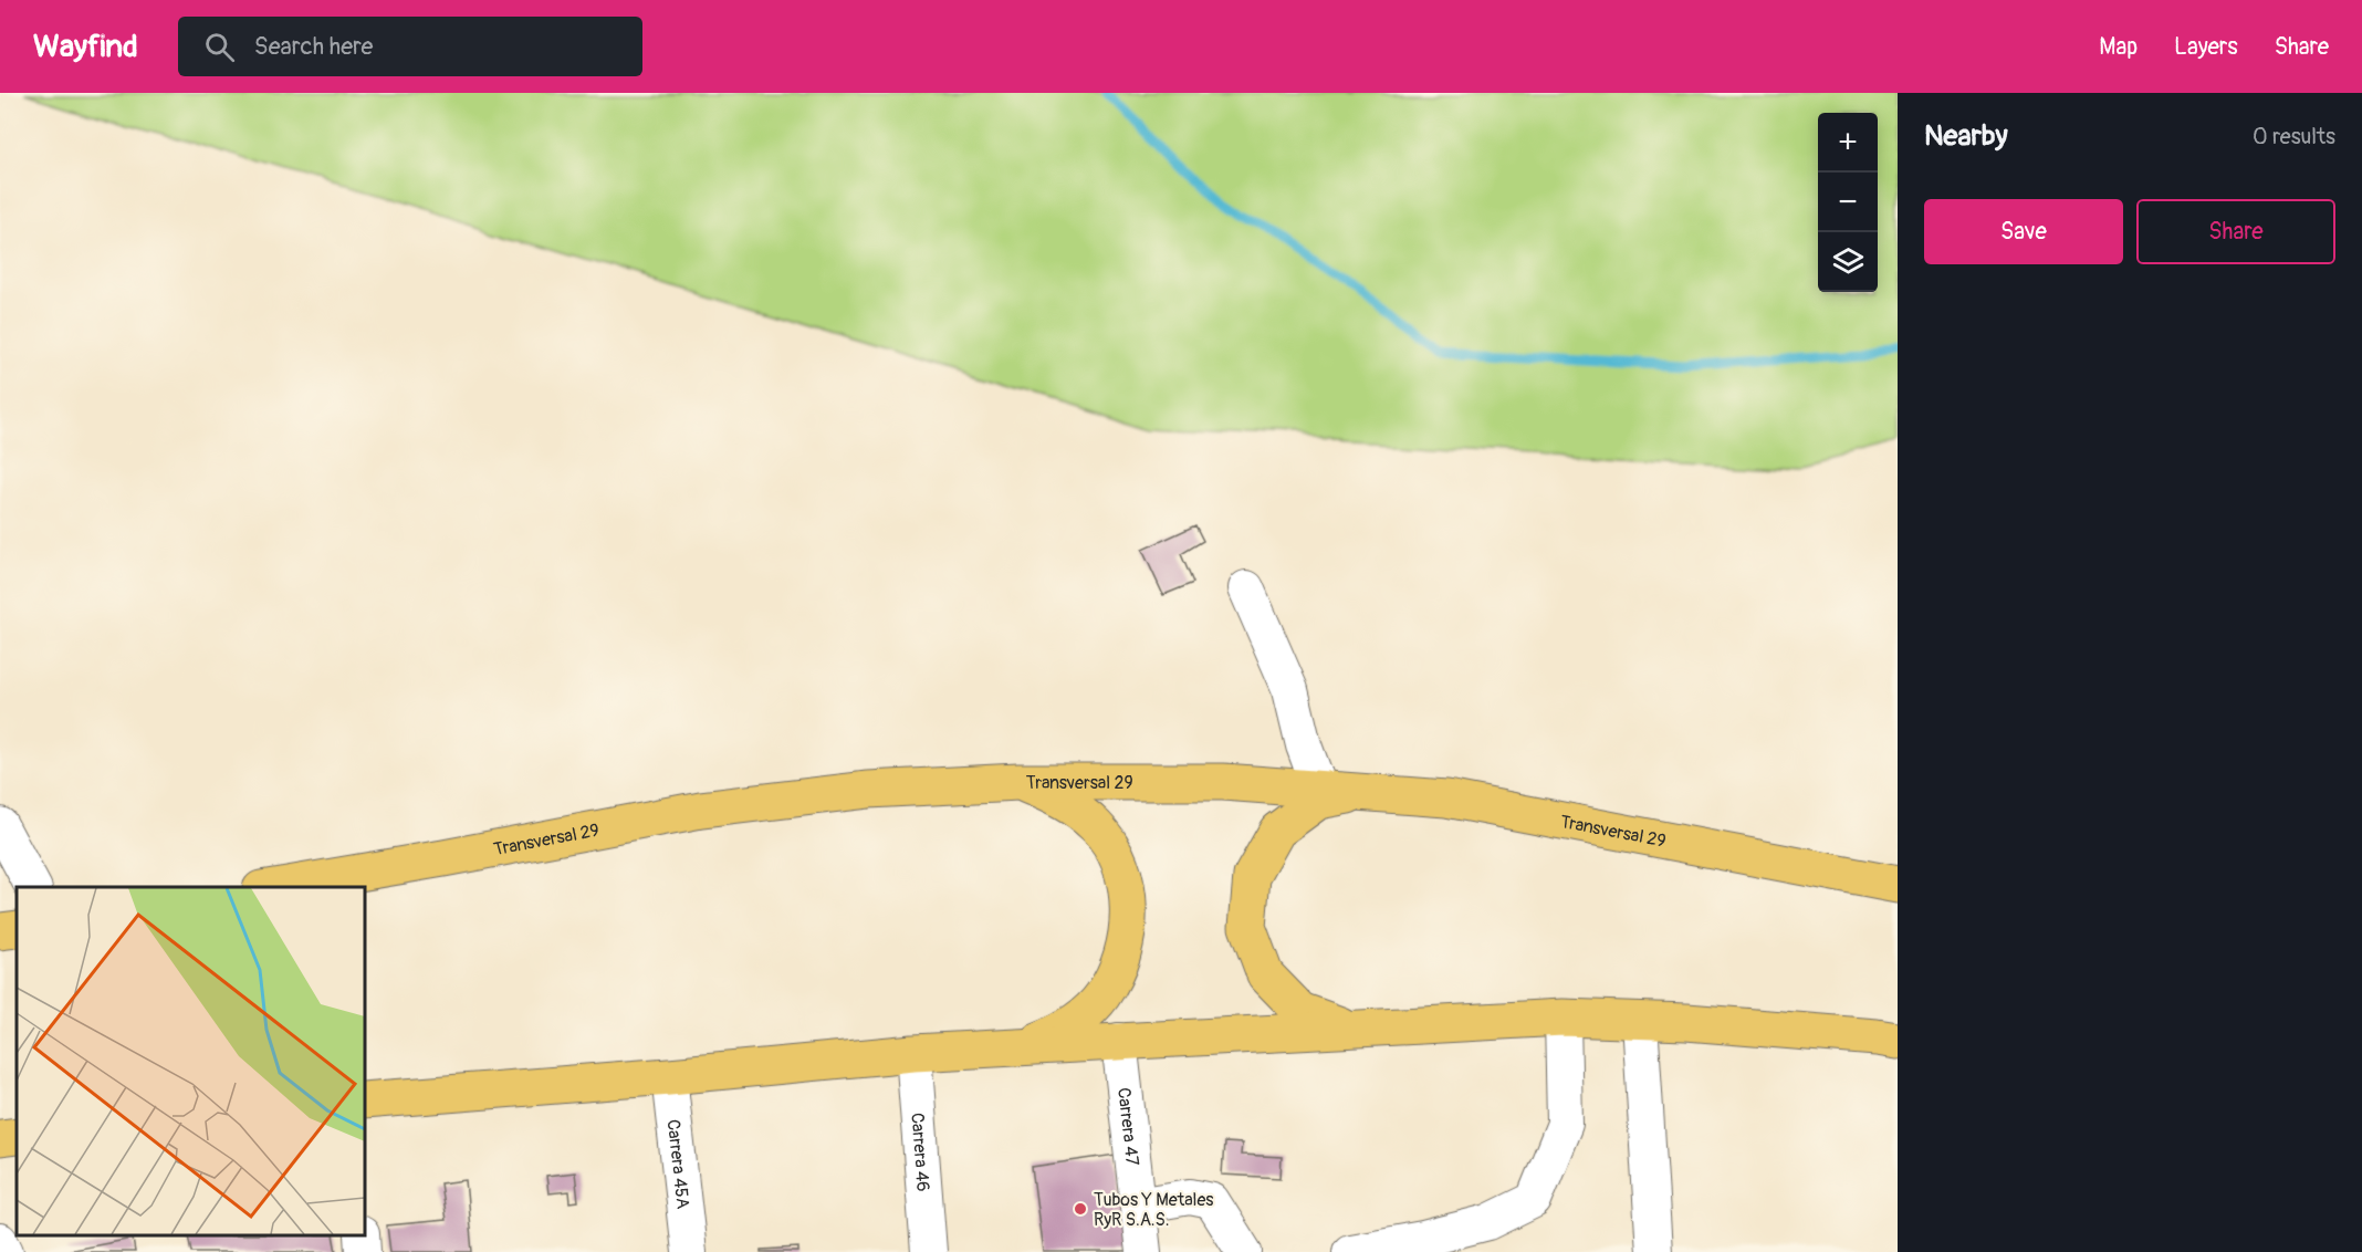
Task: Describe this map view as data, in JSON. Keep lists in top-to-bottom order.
{
  "streets": {
    "highway": ["Transversal 29"],
    "street": ["Carrera 47", "Carrera 46", "Carrera 45A"]
  },
  "places": ["Tubos Y Metales RyR S.A.S."],
  "page": {
    "header": "Wayfind",
    "search": "Search here",
    "nav": ["Map", "Layers", "Share"],
    "heading": ["Nearby", "0 results"],
    "map_buttons": ["+", "−"],
    "buttons": ["Save", "Share"]
  }
}
